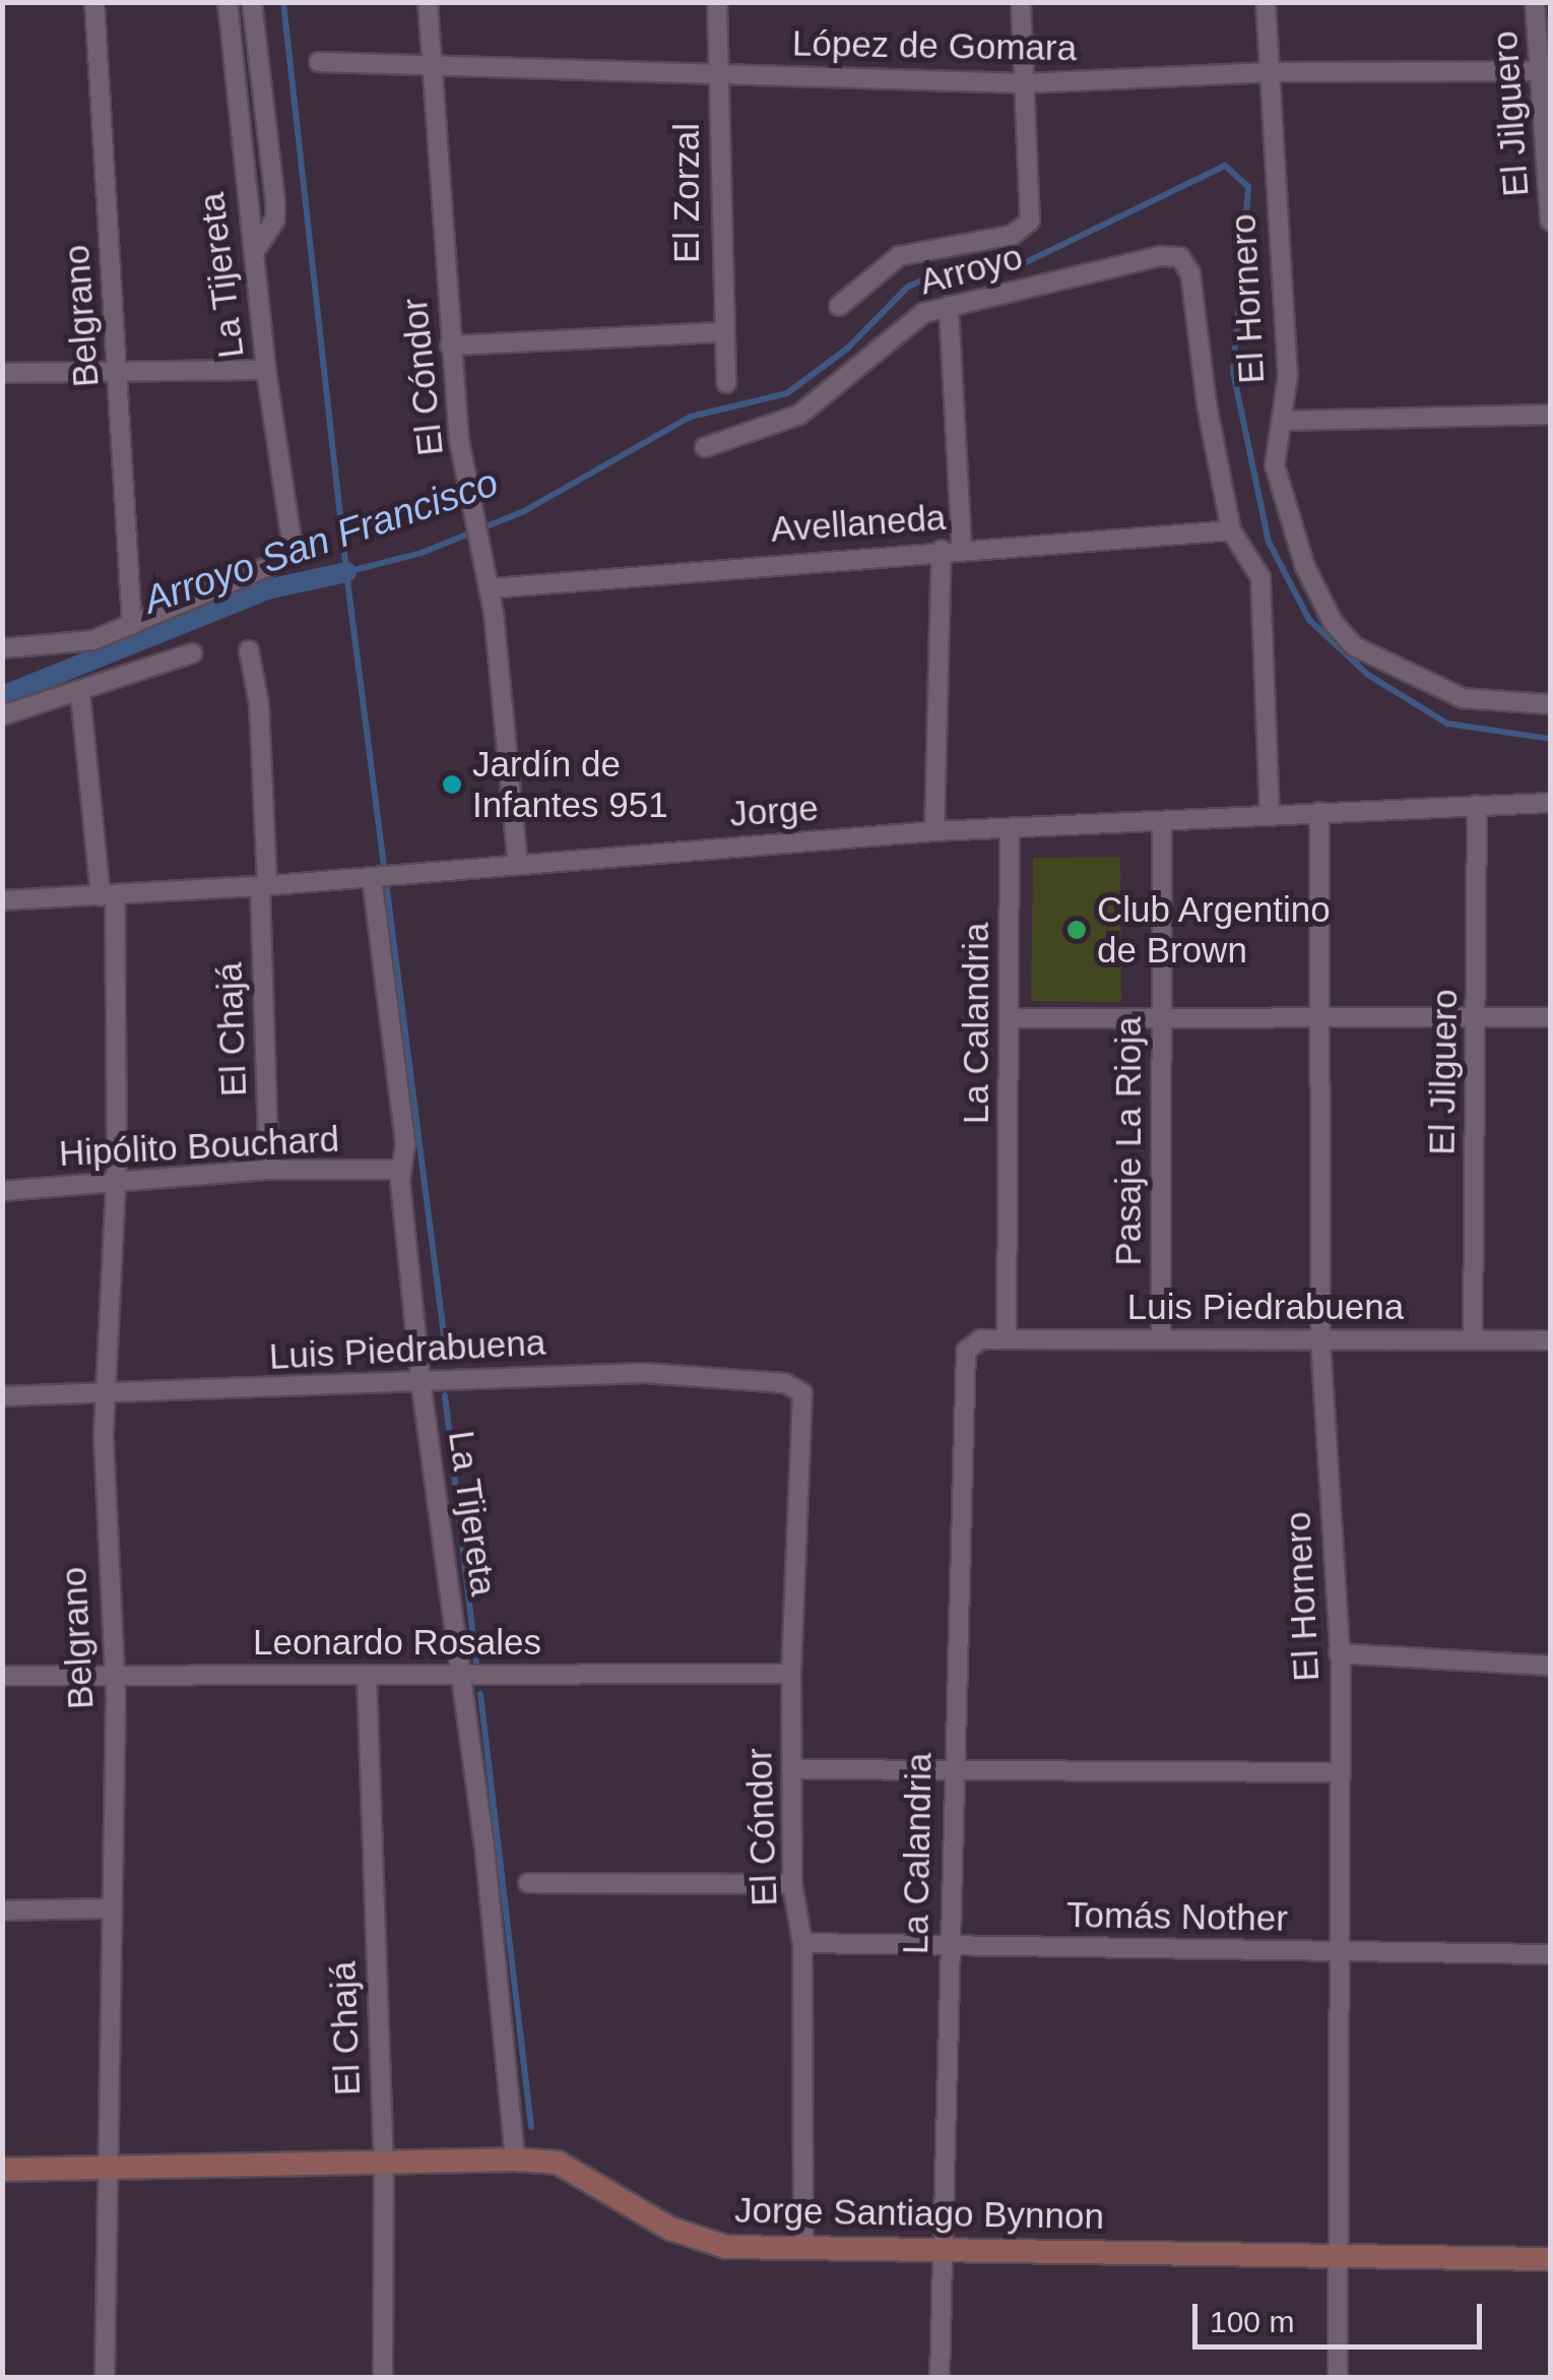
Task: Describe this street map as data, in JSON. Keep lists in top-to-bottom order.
{
  "streets": {
    "street": [
      "López de Gomara",
      "El Jilguero",
      "El Zorzal",
      "Arroyo",
      "La Tijereta",
      "El Hornero",
      "Belgrano",
      "El Cóndor",
      "Avellaneda",
      "Jorge",
      "La Calandria",
      "El Chajá",
      "Pasaje La Rioja",
      "Hipólito Bouchard",
      "Luis Piedrabuena",
      "Leonardo Rosales",
      "Tomás Nother",
      "Jorge Santiago Bynnon"
    ]
  },
  "crossings": [
    ["López de Gomara", "El Jilguero"],
    ["López de Gomara", "El Zorzal"],
    ["López de Gomara", "El Hornero"],
    ["López de Gomara", "El Cóndor"],
    ["El Jilguero", "Jorge"],
    ["El Jilguero", "Luis Piedrabuena"],
    ["Arroyo", "El Hornero"],
    ["La Tijereta", "Belgrano"],
    ["La Tijereta", "Jorge"],
    ["La Tijereta", "Hipólito Bouchard"],
    ["La Tijereta", "Luis Piedrabuena"],
    ["La Tijereta", "Leonardo Rosales"],
    ["La Tijereta", "Jorge Santiago Bynnon"],
    ["El Hornero", "Avellaneda"],
    ["El Hornero", "Jorge"],
    ["El Hornero", "Luis Piedrabuena"],
    ["El Hornero", "Tomás Nother"],
    ["El Hornero", "Jorge Santiago Bynnon"],
    ["Belgrano", "Jorge"],
    ["Belgrano", "Hipólito Bouchard"],
    ["Belgrano", "Luis Piedrabuena"],
    ["Belgrano", "Leonardo Rosales"],
    ["Belgrano", "Jorge Santiago Bynnon"],
    ["El Cóndor", "Avellaneda"],
    ["El Cóndor", "Jorge"],
    ["El Cóndor", "Luis Piedrabuena"],
    ["El Cóndor", "Leonardo Rosales"],
    ["El Cóndor", "Tomás Nother"],
    ["El Cóndor", "Jorge Santiago Bynnon"],
    ["Jorge", "La Calandria"],
    ["Jorge", "El Chajá"],
    ["Jorge", "Pasaje La Rioja"],
    ["La Calandria", "Luis Piedrabuena"],
    ["La Calandria", "Tomás Nother"],
    ["La Calandria", "Jorge Santiago Bynnon"],
    ["El Chajá", "Hipólito Bouchard"],
    ["El Chajá", "Leonardo Rosales"],
    ["El Chajá", "Jorge Santiago Bynnon"],
    ["Pasaje La Rioja", "Luis Piedrabuena"]
  ],
  "water": ["Arroyo San Francisco"],
  "places": ["Jardín de Infantes 951", "Club Argentino de Brown"],
  "scale_bar": "100 m"
}
